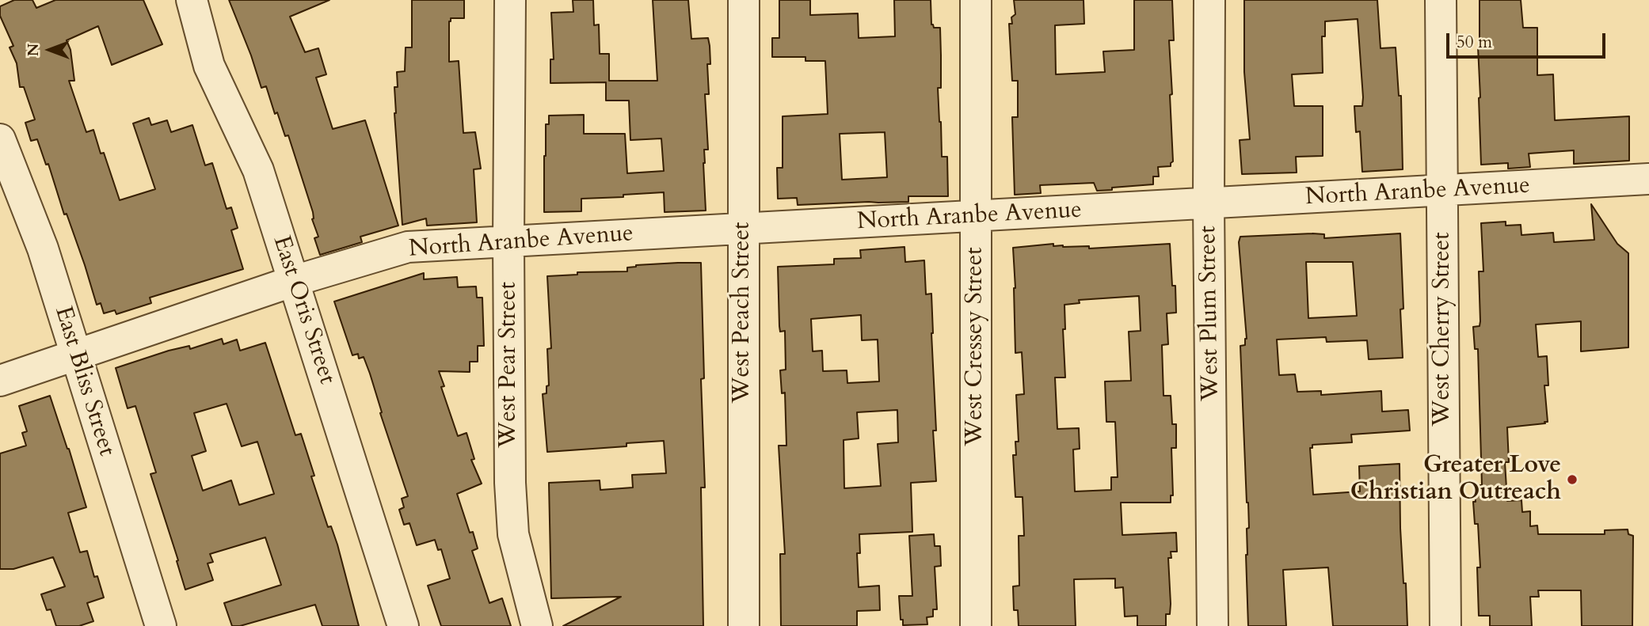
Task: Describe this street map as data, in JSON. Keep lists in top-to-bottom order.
{
  "streets": {
    "street": [
      "North Aranbe Avenue",
      "East Oris Street",
      "West Peach Street",
      "West Plum Street",
      "West Cherry Street",
      "West Cressey Street",
      "West Pear Street",
      "East Bliss Street"
    ]
  },
  "crossings": [
    ["North Aranbe Avenue", "East Oris Street"],
    ["North Aranbe Avenue", "West Peach Street"],
    ["North Aranbe Avenue", "West Plum Street"],
    ["North Aranbe Avenue", "West Cherry Street"],
    ["North Aranbe Avenue", "West Cressey Street"],
    ["North Aranbe Avenue", "West Pear Street"],
    ["North Aranbe Avenue", "East Bliss Street"]
  ],
  "places": ["Greater Love Christian Outreach"],
  "scale_bar": "50 m",
  "north": "left"
}
